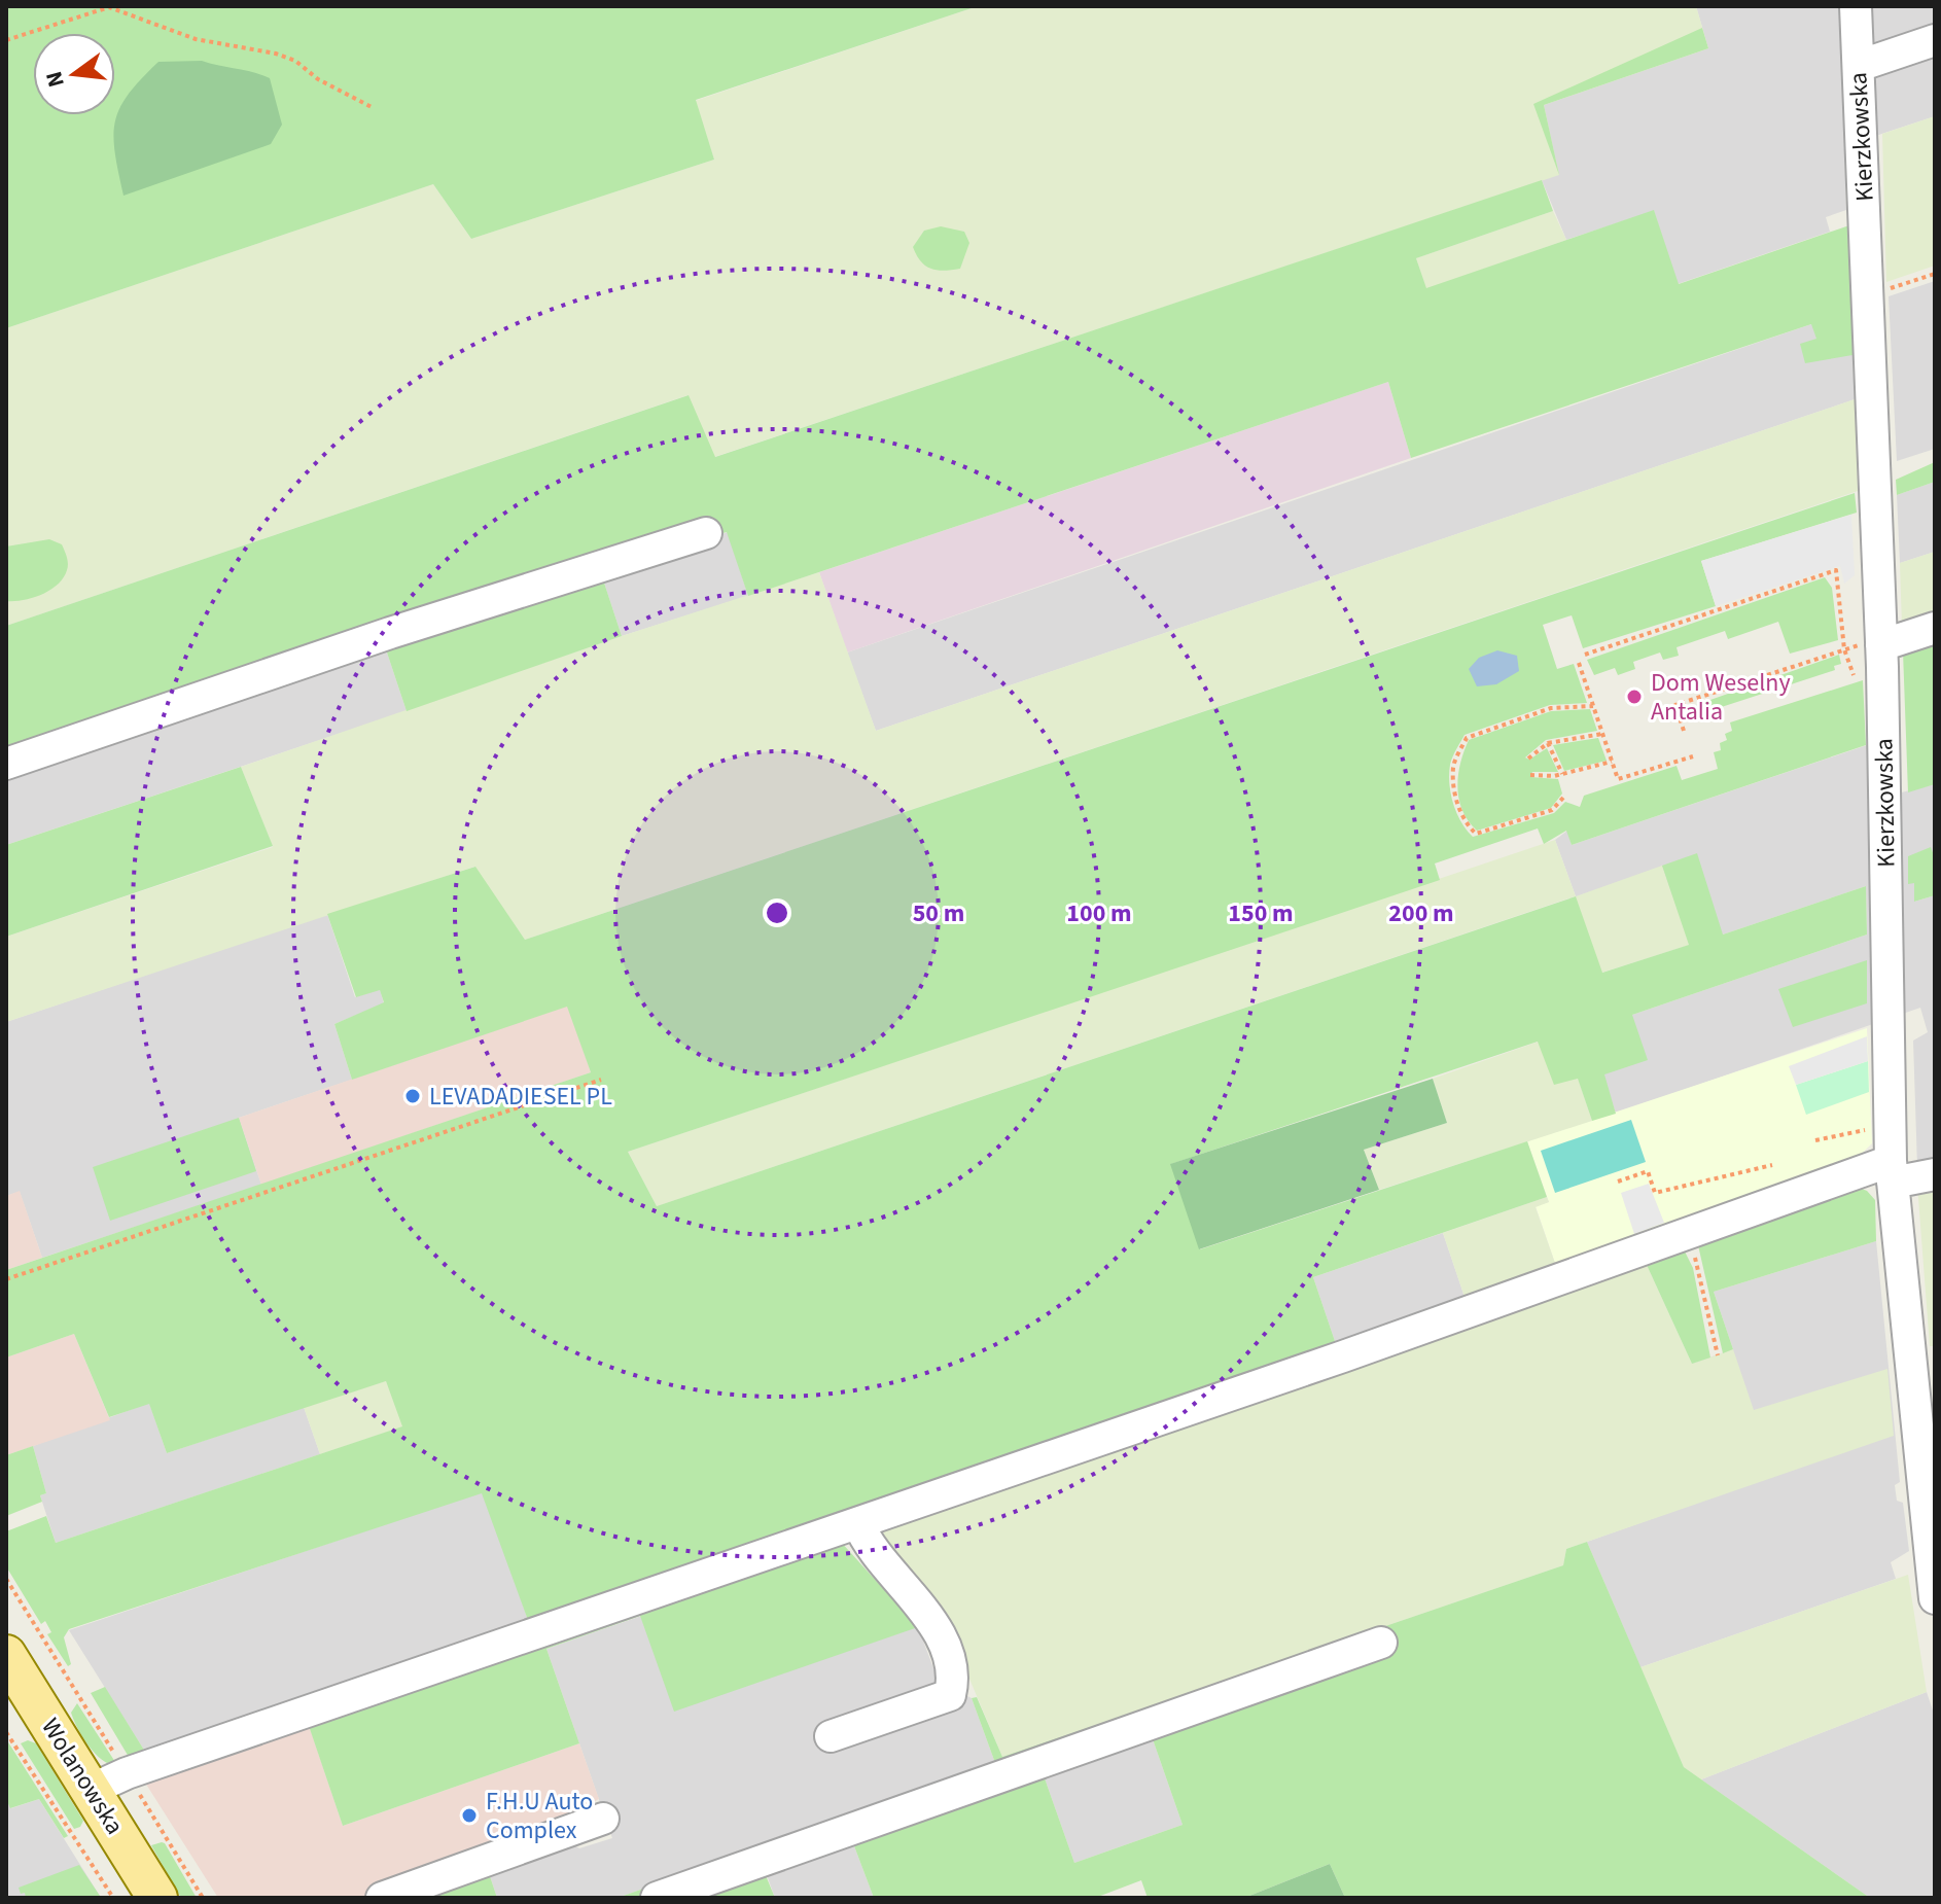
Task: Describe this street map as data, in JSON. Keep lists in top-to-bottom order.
{
  "streets": {
    "main road": ["Wolanowska"],
    "street": ["Kierzkowska"]
  },
  "places": ["Dom Weselny Antalia", "LEVADADIESEL PL", "F.H.U Auto Complex"],
  "north": "left",
  "rings": [
    "50 m",
    "100 m",
    "150 m",
    "200 m"
  ]
}
